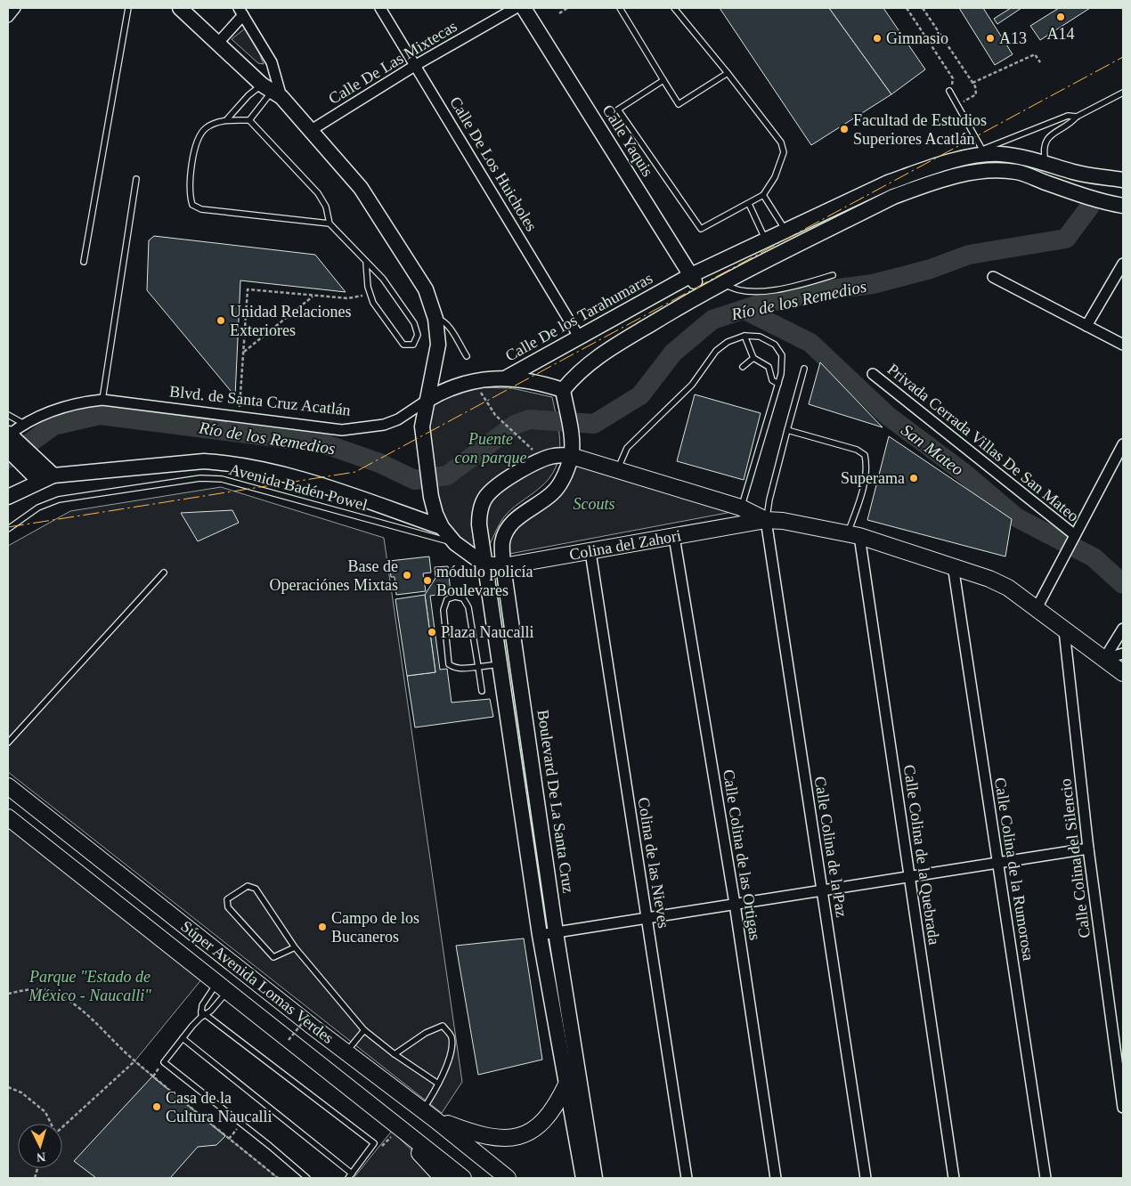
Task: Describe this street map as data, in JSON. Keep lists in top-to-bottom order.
{
  "streets": {
    "main road": [
      "Calle Yaquis",
      "Calle De los Tarahumaras",
      "Blvd. de Santa Cruz Acatlán",
      "Colina del Zahori",
      "Boulevard De La Santa Cruz",
      "Súper Avenida Lomas Verdes"
    ],
    "street": [
      "Calle De Las Mixtecas",
      "Calle De Los Huicholes",
      "Privada Cerrada Villas De San Mateo",
      "Calle Colina de la Paz",
      "Calle Colina de las Ortigas",
      "Calle Colina de la Quebrada",
      "Calle Colina del Silencio",
      "Colina de las Nieves",
      "Calle Colina de la Rumorosa"
    ],
    "lane": ["Avenida Badén Powel"]
  },
  "crossings": [
    ["Calle De Las Mixtecas", "Calle De Los Huicholes"],
    ["Calle Yaquis", "Calle De los Tarahumaras"],
    ["Calle De Los Huicholes", "Calle De los Tarahumaras"],
    ["Calle De los Tarahumaras", "Blvd. de Santa Cruz Acatlán"],
    ["Colina del Zahori", "Boulevard De La Santa Cruz"],
    ["Colina del Zahori", "Calle Colina de la Paz"],
    ["Colina del Zahori", "Calle Colina de las Ortigas"],
    ["Colina del Zahori", "Colina de las Nieves"]
  ],
  "water": ["Río de los Remedios", "San Mateo"],
  "parks": ["Puente con parque", "Scouts", "Parque \"Estado de México - Naucalli\""],
  "places": [
    "A14",
    "Gimnasio",
    "A13",
    "Facultad de Estudios Superiores Acatlán",
    "Unidad Relaciones Exteriores",
    "Superama",
    "Base de Operaciónes Mixtas",
    "módulo policía Boulevares",
    "Plaza Naucalli",
    "Campo de los Bucaneros",
    "Casa de la Cultura Naucalli"
  ],
  "north": "bottom"
}
